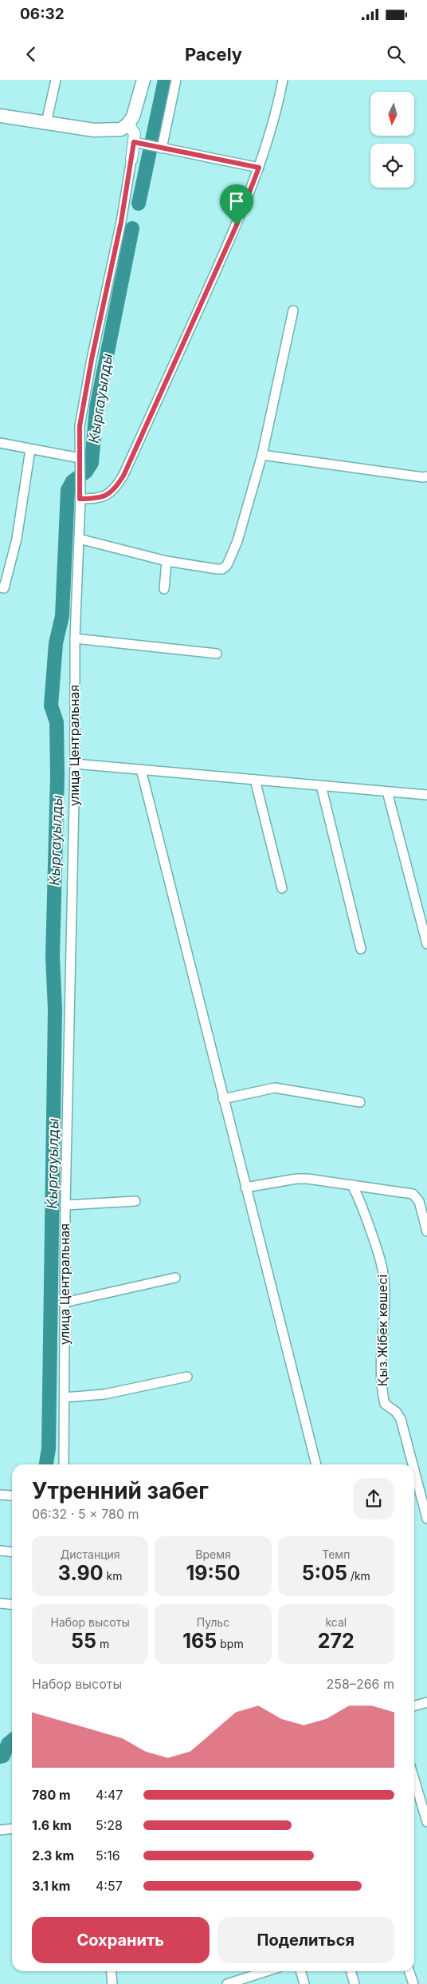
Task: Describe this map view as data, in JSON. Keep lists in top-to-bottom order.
{
  "streets": {
    "street": ["улица Центральная", "Қыз Жібек көшесі"]
  },
  "water": ["Кыргауылды"],
  "north": "bottom",
  "page": {
    "status": "06:32",
    "header": "Pacely",
    "heading": ["Утренний забег", "06:32 · 5 × 780 m"],
    "stats": [
      ["Дистанция", "3.90 km"],
      ["Время", "19:50"],
      ["Темп", "5:05 /km"],
      ["Набор высоты", "55 m"],
      ["Пульс", "165 bpm"],
      ["kcal", "272"]
    ],
    "chart": ["Набор высоты", "258–266 m"],
    "list": [
      {
        "name": "780 m",
        "note": "4:47"
      },
      {
        "name": "1.6 km",
        "note": "5:28"
      },
      {
        "name": "2.3 km",
        "note": "5:16"
      },
      {
        "name": "3.1 km",
        "note": "4:57"
      }
    ],
    "buttons": ["Сохранить", "Поделиться"]
  }
}
